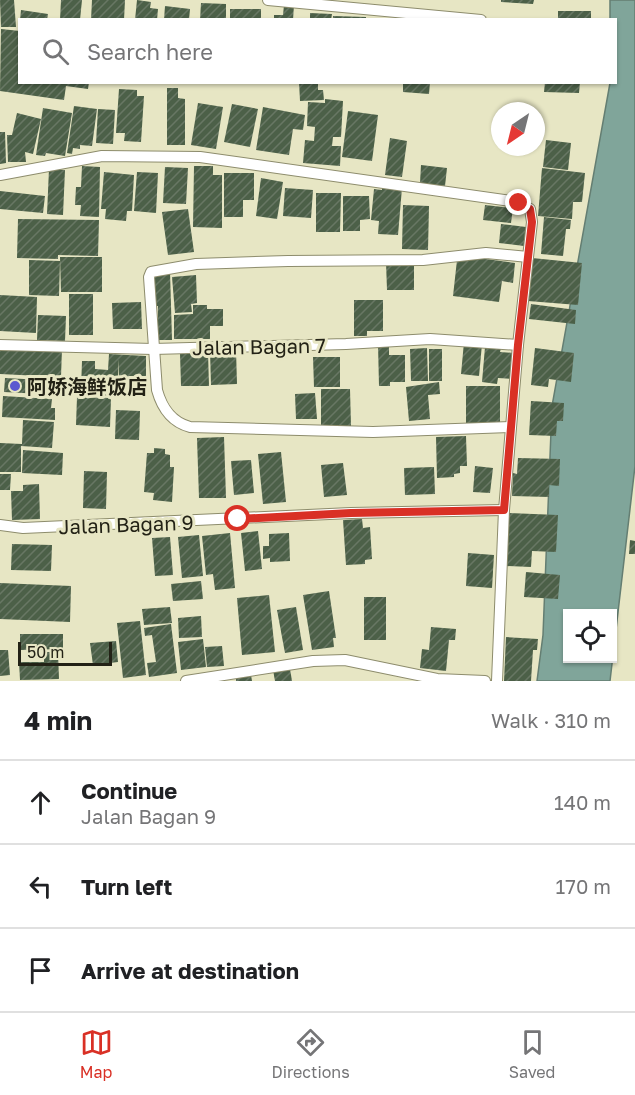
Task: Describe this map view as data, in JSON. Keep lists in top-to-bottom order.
{
  "streets": {
    "street": ["Jalan Bagan 7", "Jalan Bagan 9"]
  },
  "places": ["阿娇海鲜饭店"],
  "scale_bar": "50 m",
  "north": "bottom left",
  "page": {
    "search": "Search here",
    "scale": "50 m",
    "heading": ["4 min", "Walk · 310 m"],
    "list": [
      ["Continue", "Jalan Bagan 9", "140 m"],
      ["Turn left", "170 m"],
      "Arrive at destination"
    ],
    "nav": ["Map", "Directions", "Saved"]
  }
}
